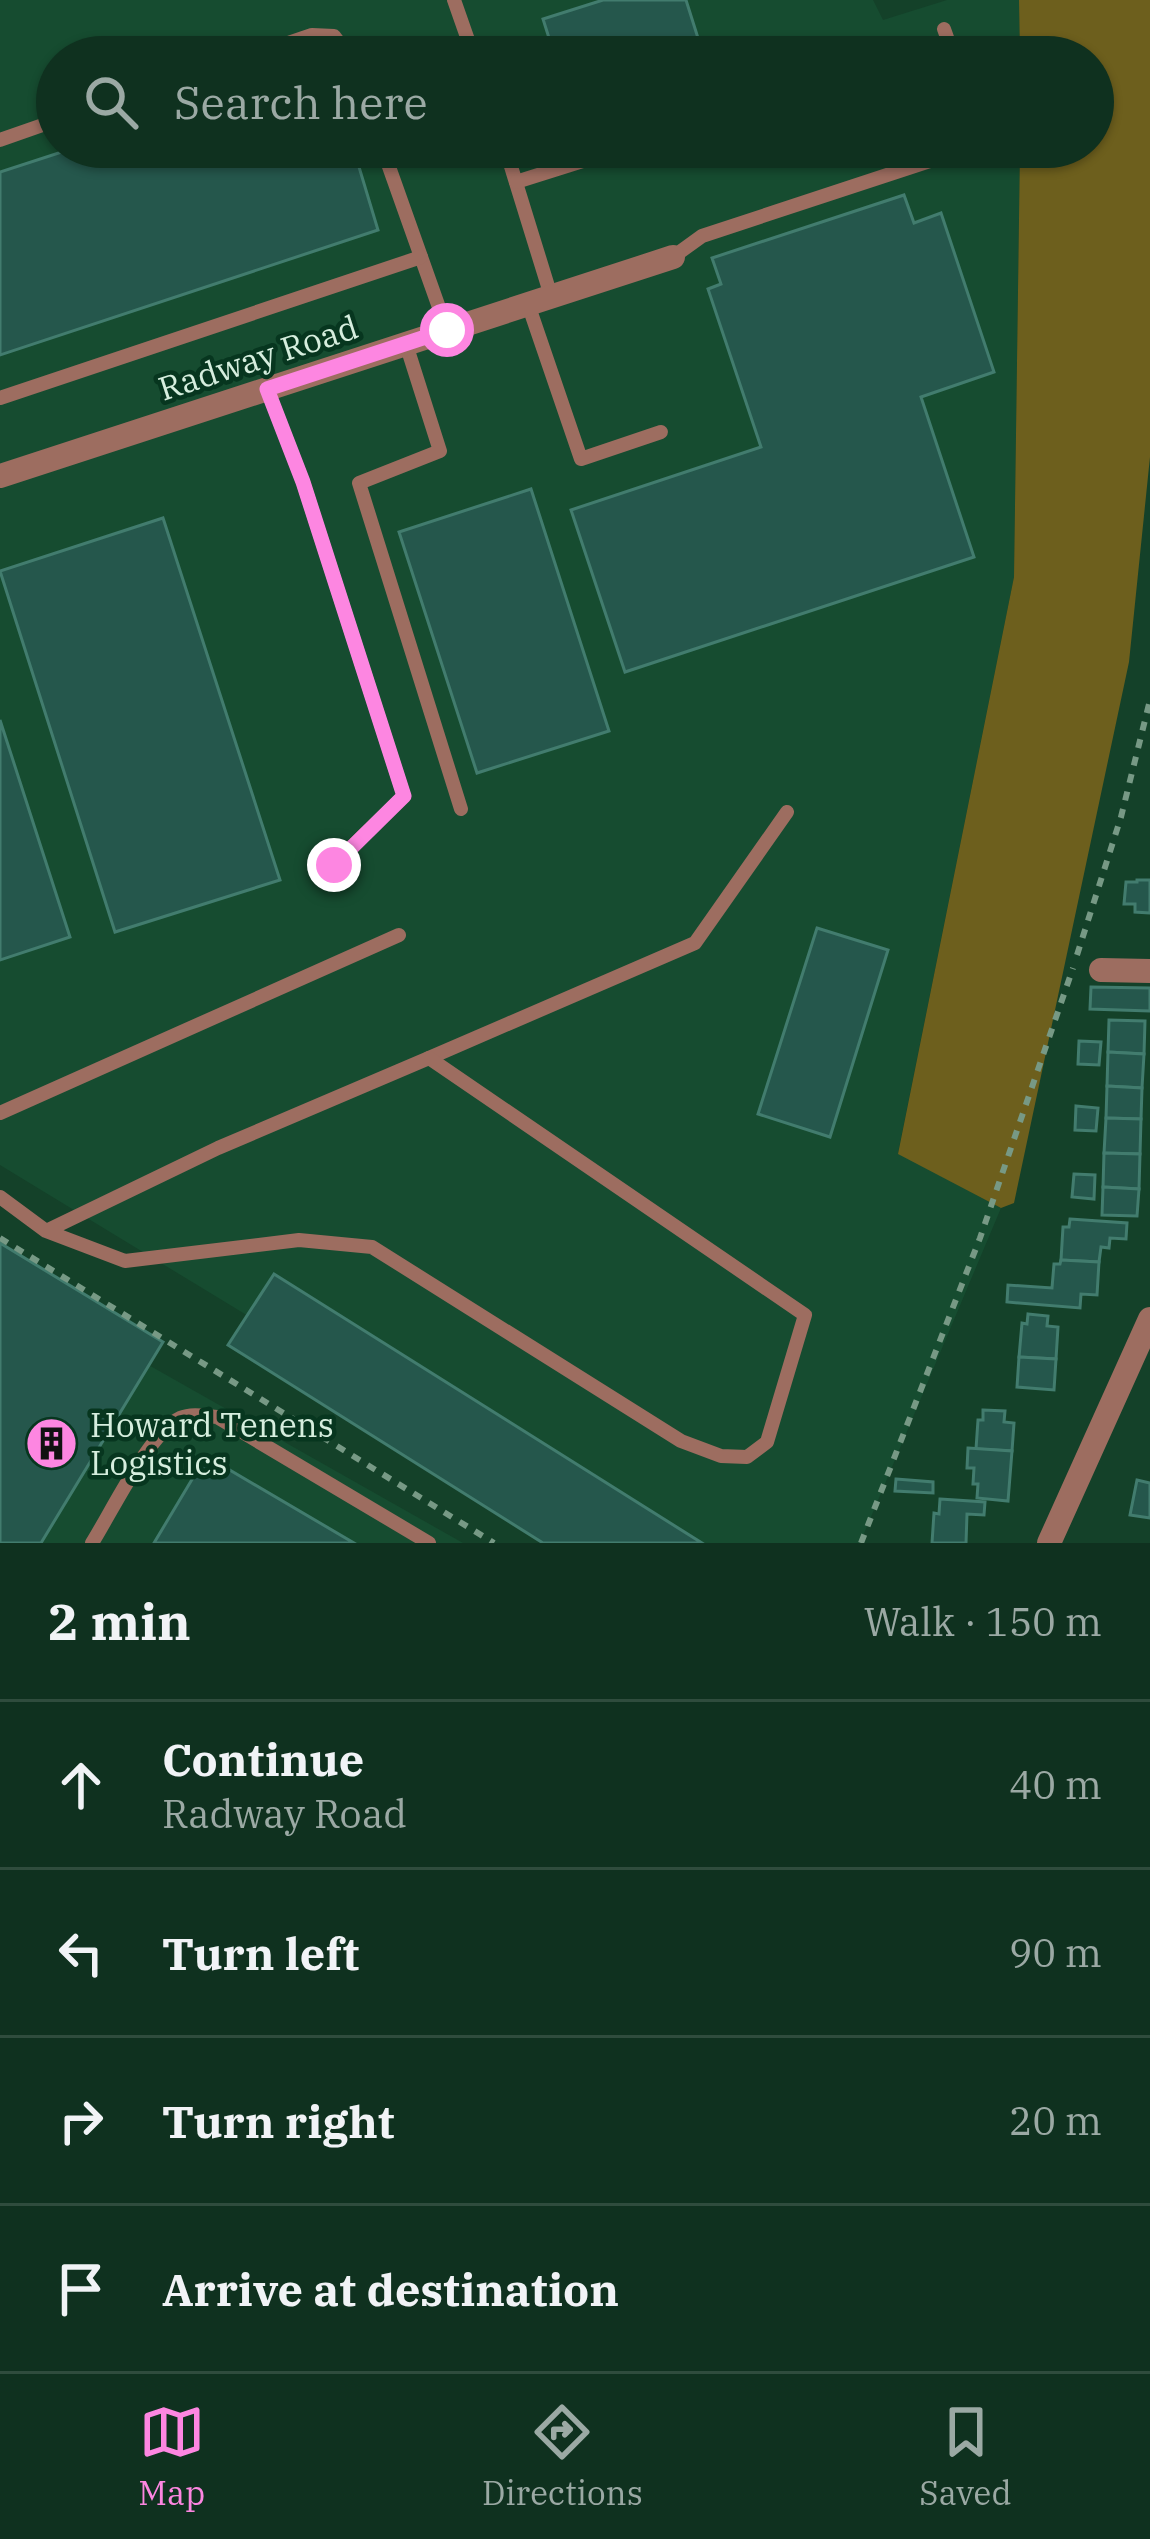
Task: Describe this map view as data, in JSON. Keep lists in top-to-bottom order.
{
  "streets": {
    "street": ["Radway Road"]
  },
  "places": {
    "building": ["Howard Tenens Logistics"]
  },
  "page": {
    "search": "Search here",
    "heading": ["2 min", "Walk · 150 m"],
    "list": [
      ["Continue", "Radway Road", "40 m"],
      ["Turn left", "90 m"],
      ["Turn right", "20 m"],
      "Arrive at destination"
    ],
    "nav": ["Map", "Directions", "Saved"]
  }
}
